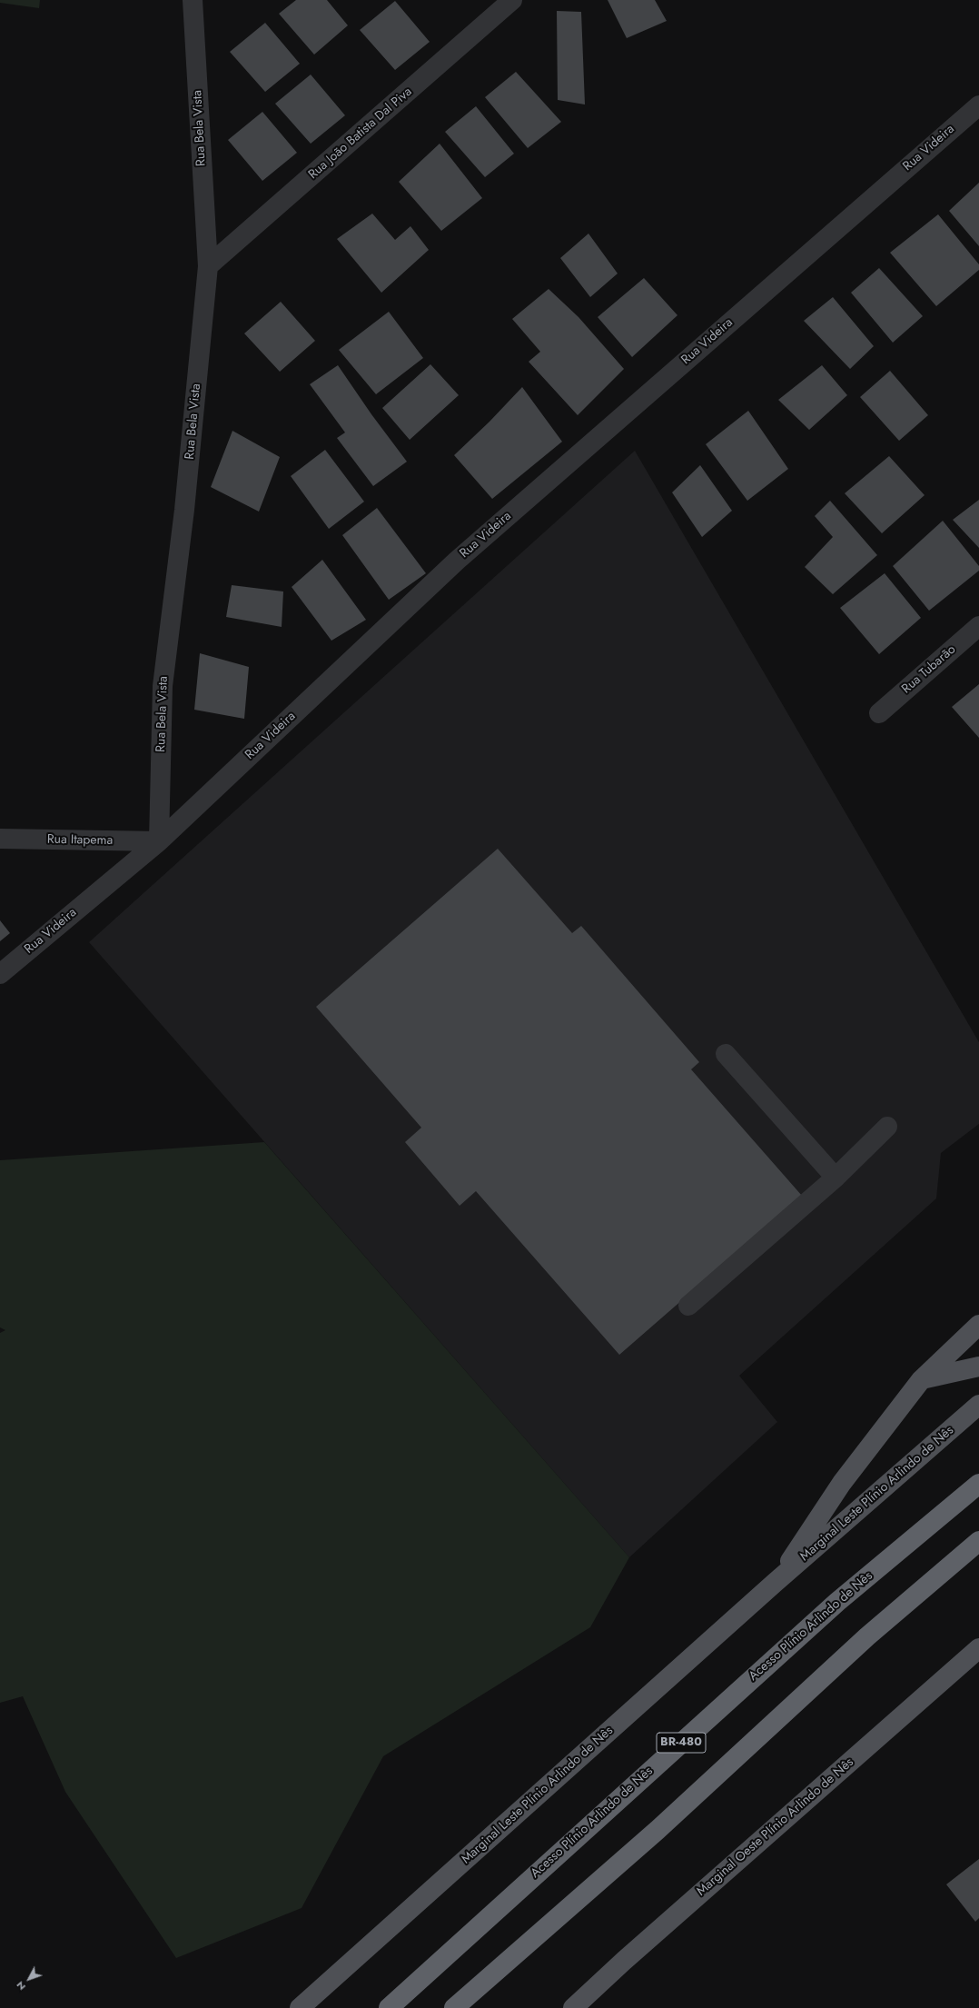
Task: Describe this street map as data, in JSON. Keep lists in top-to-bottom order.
{
  "streets": {
    "highway": ["Acesso Plínio Arlindo de Nês", "BR-480"],
    "main road": ["Marginal Leste Plínio Arlindo de Nês", "Marginal Oeste Plínio Arlindo de Nês"],
    "street": [
      "Rua Bela Vista",
      "Rua João Batista Dal Piva",
      "Rua Videira",
      "Rua Tubarão",
      "Rua Itapema"
    ]
  },
  "crossings": [
    ["Rua Bela Vista", "Rua João Batista Dal Piva"],
    ["Rua Bela Vista", "Rua Videira"],
    ["Rua Bela Vista", "Rua Itapema"],
    ["Rua Videira", "Rua Itapema"]
  ],
  "north": "bottom left"
}
